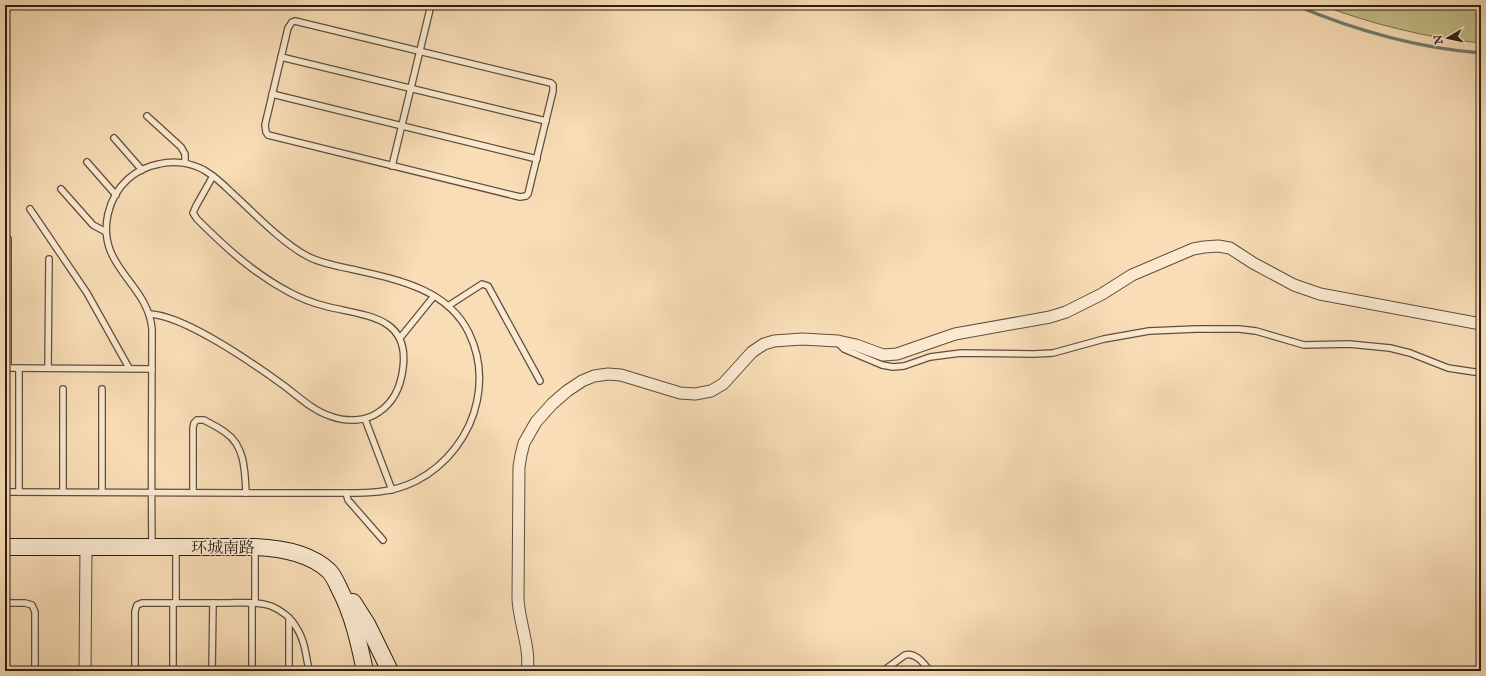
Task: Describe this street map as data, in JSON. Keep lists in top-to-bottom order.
{
  "streets": {
    "main road": ["环城南路"]
  },
  "north": "left"
}
